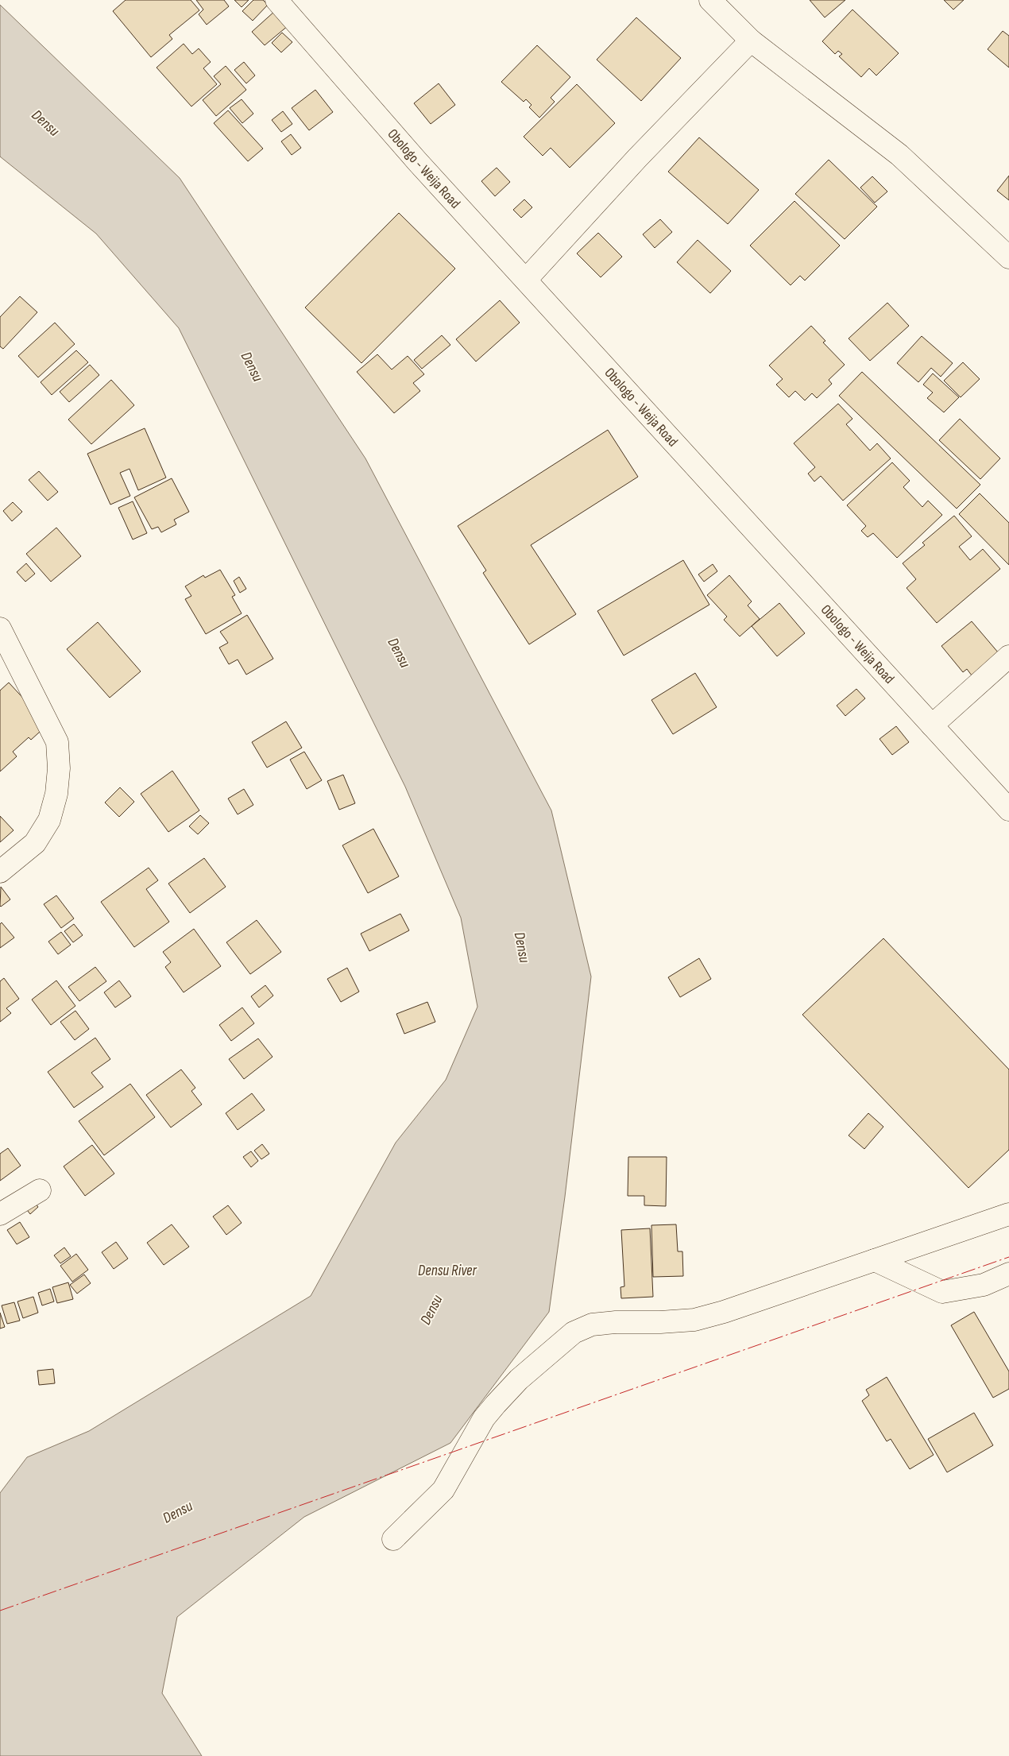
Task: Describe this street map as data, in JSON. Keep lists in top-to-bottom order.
{
  "streets": {
    "street": ["Obologo - Weija Road"]
  },
  "water": ["Densu", "Densu River"]
}
